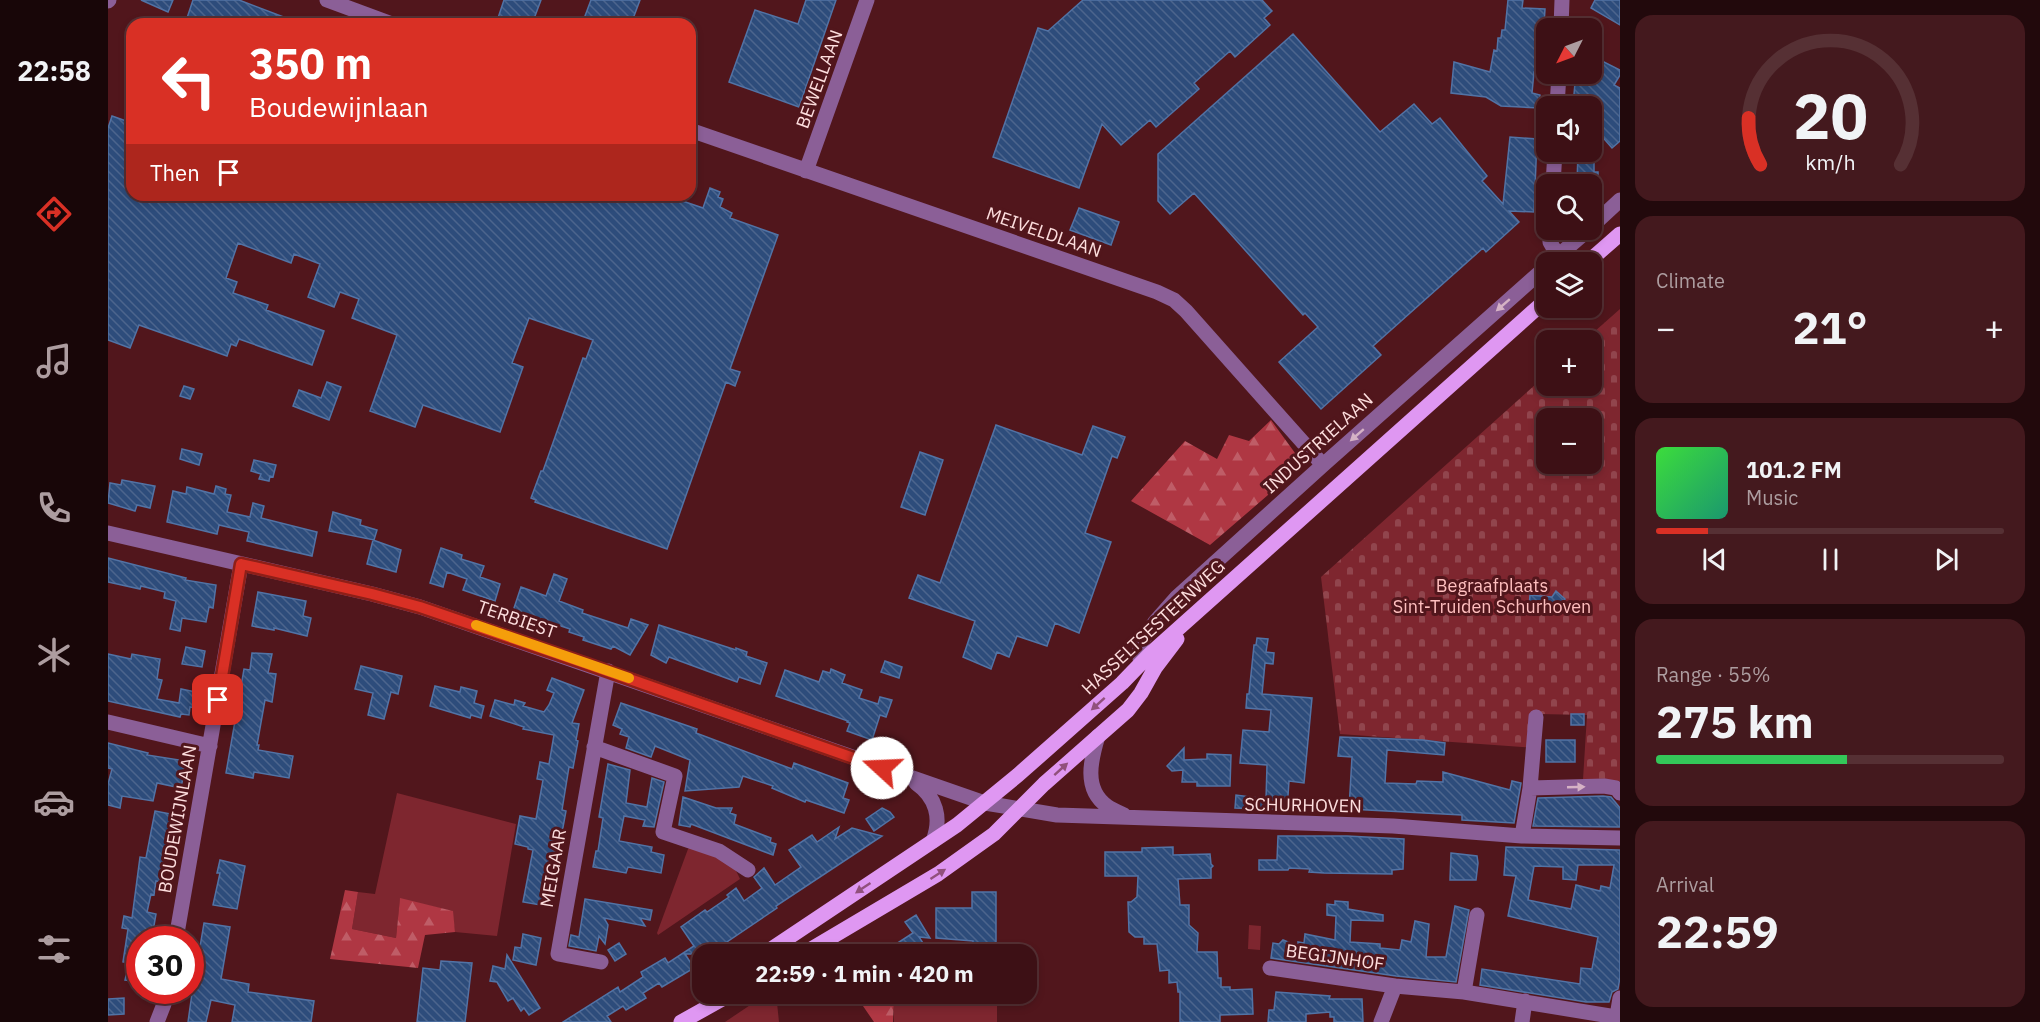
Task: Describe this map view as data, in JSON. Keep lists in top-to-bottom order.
{
  "streets": {
    "main road": ["HASSELTSESTEENWEG"],
    "street": [
      "BEWELLAAN",
      "MEIVELDLAAN",
      "INDUSTRIELAAN",
      "TERBIEST",
      "SCHURHOVEN",
      "BOUDEWIJNLAAN",
      "MEIGAAR",
      "BEGIJNHOF"
    ]
  },
  "crossings": [
    ["BEWELLAAN", "MEIVELDLAAN"],
    ["MEIVELDLAAN", "INDUSTRIELAAN"],
    ["INDUSTRIELAAN", "HASSELTSESTEENWEG"],
    ["TERBIEST", "HASSELTSESTEENWEG"],
    ["TERBIEST", "SCHURHOVEN"],
    ["TERBIEST", "BOUDEWIJNLAAN"],
    ["TERBIEST", "MEIGAAR"],
    ["HASSELTSESTEENWEG", "SCHURHOVEN"]
  ],
  "one_way": ["INDUSTRIELAAN"],
  "parks": ["Begraafplaats Sint-Truiden Schurhoven"],
  "north": "bottom left",
  "page": {
    "tabs": "22:58",
    "map_buttons": ["+", "−"],
    "turn": ["350 m", "Boudewijnlaan"],
    "then": "Then",
    "tile": [
      "Climate",
      ["Range · 55%", "275 km"],
      ["Arrival", "22:59"]
    ],
    "heat": ["−", "21°", "+"],
    "song": ["101.2 FM", "Music"],
    "limit": "30",
    "trip": "22:59 · 1 min · 420 m",
    "gauge": ["20", "km/h"]
  }
}
